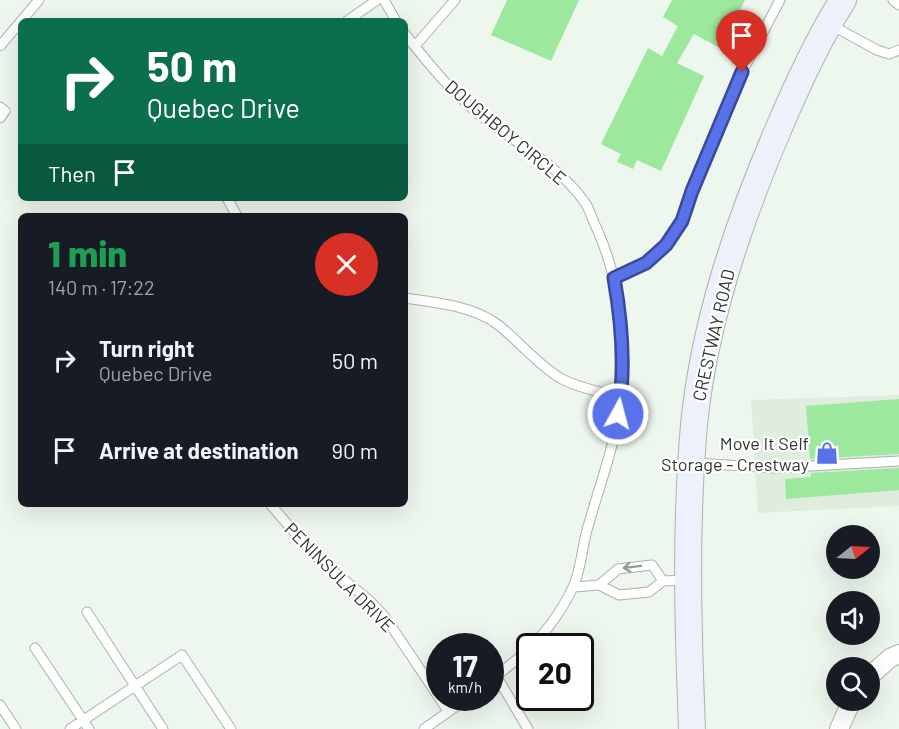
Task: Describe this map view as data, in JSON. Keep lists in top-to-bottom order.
{
  "streets": {
    "main road": ["CRESTWAY ROAD"],
    "lane": ["DOUGHBOY CIRCLE", "PENINSULA DRIVE"]
  },
  "places": {
    "shop": ["Move It Self Storage - Crestway"]
  },
  "north": "right",
  "page": {
    "turn": ["50 m", "Quebec Drive"],
    "then": "Then",
    "heading": ["1 min", "140 m · 17:22"],
    "list": [
      {
        "name": "Turn right",
        "note": "Quebec Drive",
        "value": "50 m"
      },
      {
        "name": "Arrive at destination",
        "value": "90 m"
      }
    ],
    "speed": "17 km/h",
    "limit": "20"
  }
}
